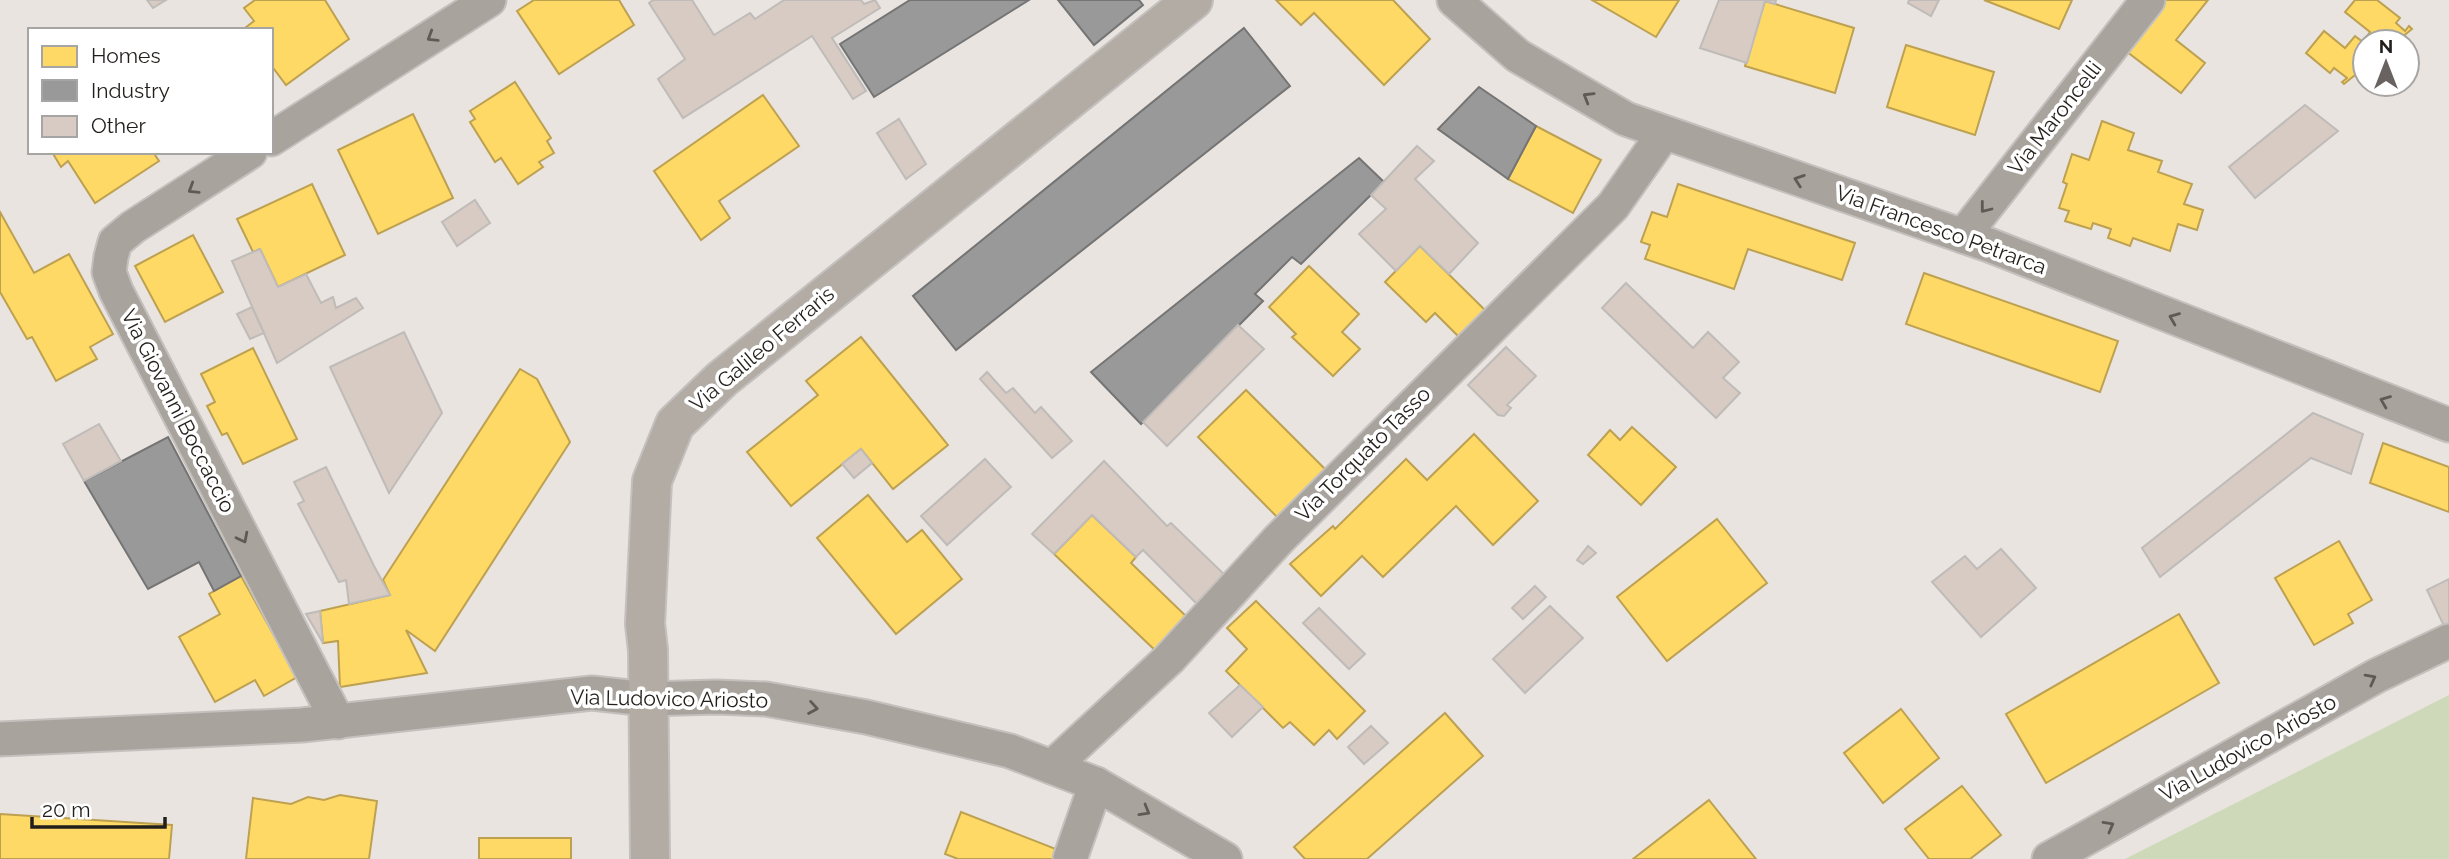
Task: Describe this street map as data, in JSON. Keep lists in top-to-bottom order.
{
  "streets": {
    "main road": ["Via Galileo Ferraris"],
    "street": [
      "Via Maroncelli",
      "Via Francesco Petrarca",
      "Via Giovanni Boccaccio",
      "Via Torquato Tasso",
      "Via Ludovico Ariosto"
    ]
  },
  "crossings": [
    ["Via Maroncelli", "Via Francesco Petrarca"],
    ["Via Francesco Petrarca", "Via Torquato Tasso"],
    ["Via Galileo Ferraris", "Via Ludovico Ariosto"],
    ["Via Giovanni Boccaccio", "Via Ludovico Ariosto"],
    ["Via Torquato Tasso", "Via Ludovico Ariosto"]
  ],
  "one_way": [
    "Via Maroncelli",
    "Via Francesco Petrarca",
    "Via Giovanni Boccaccio",
    "Via Ludovico Ariosto"
  ],
  "legend": ["Homes", "Industry", "Other"],
  "scale_bar": "20 m",
  "north": "top"
}
